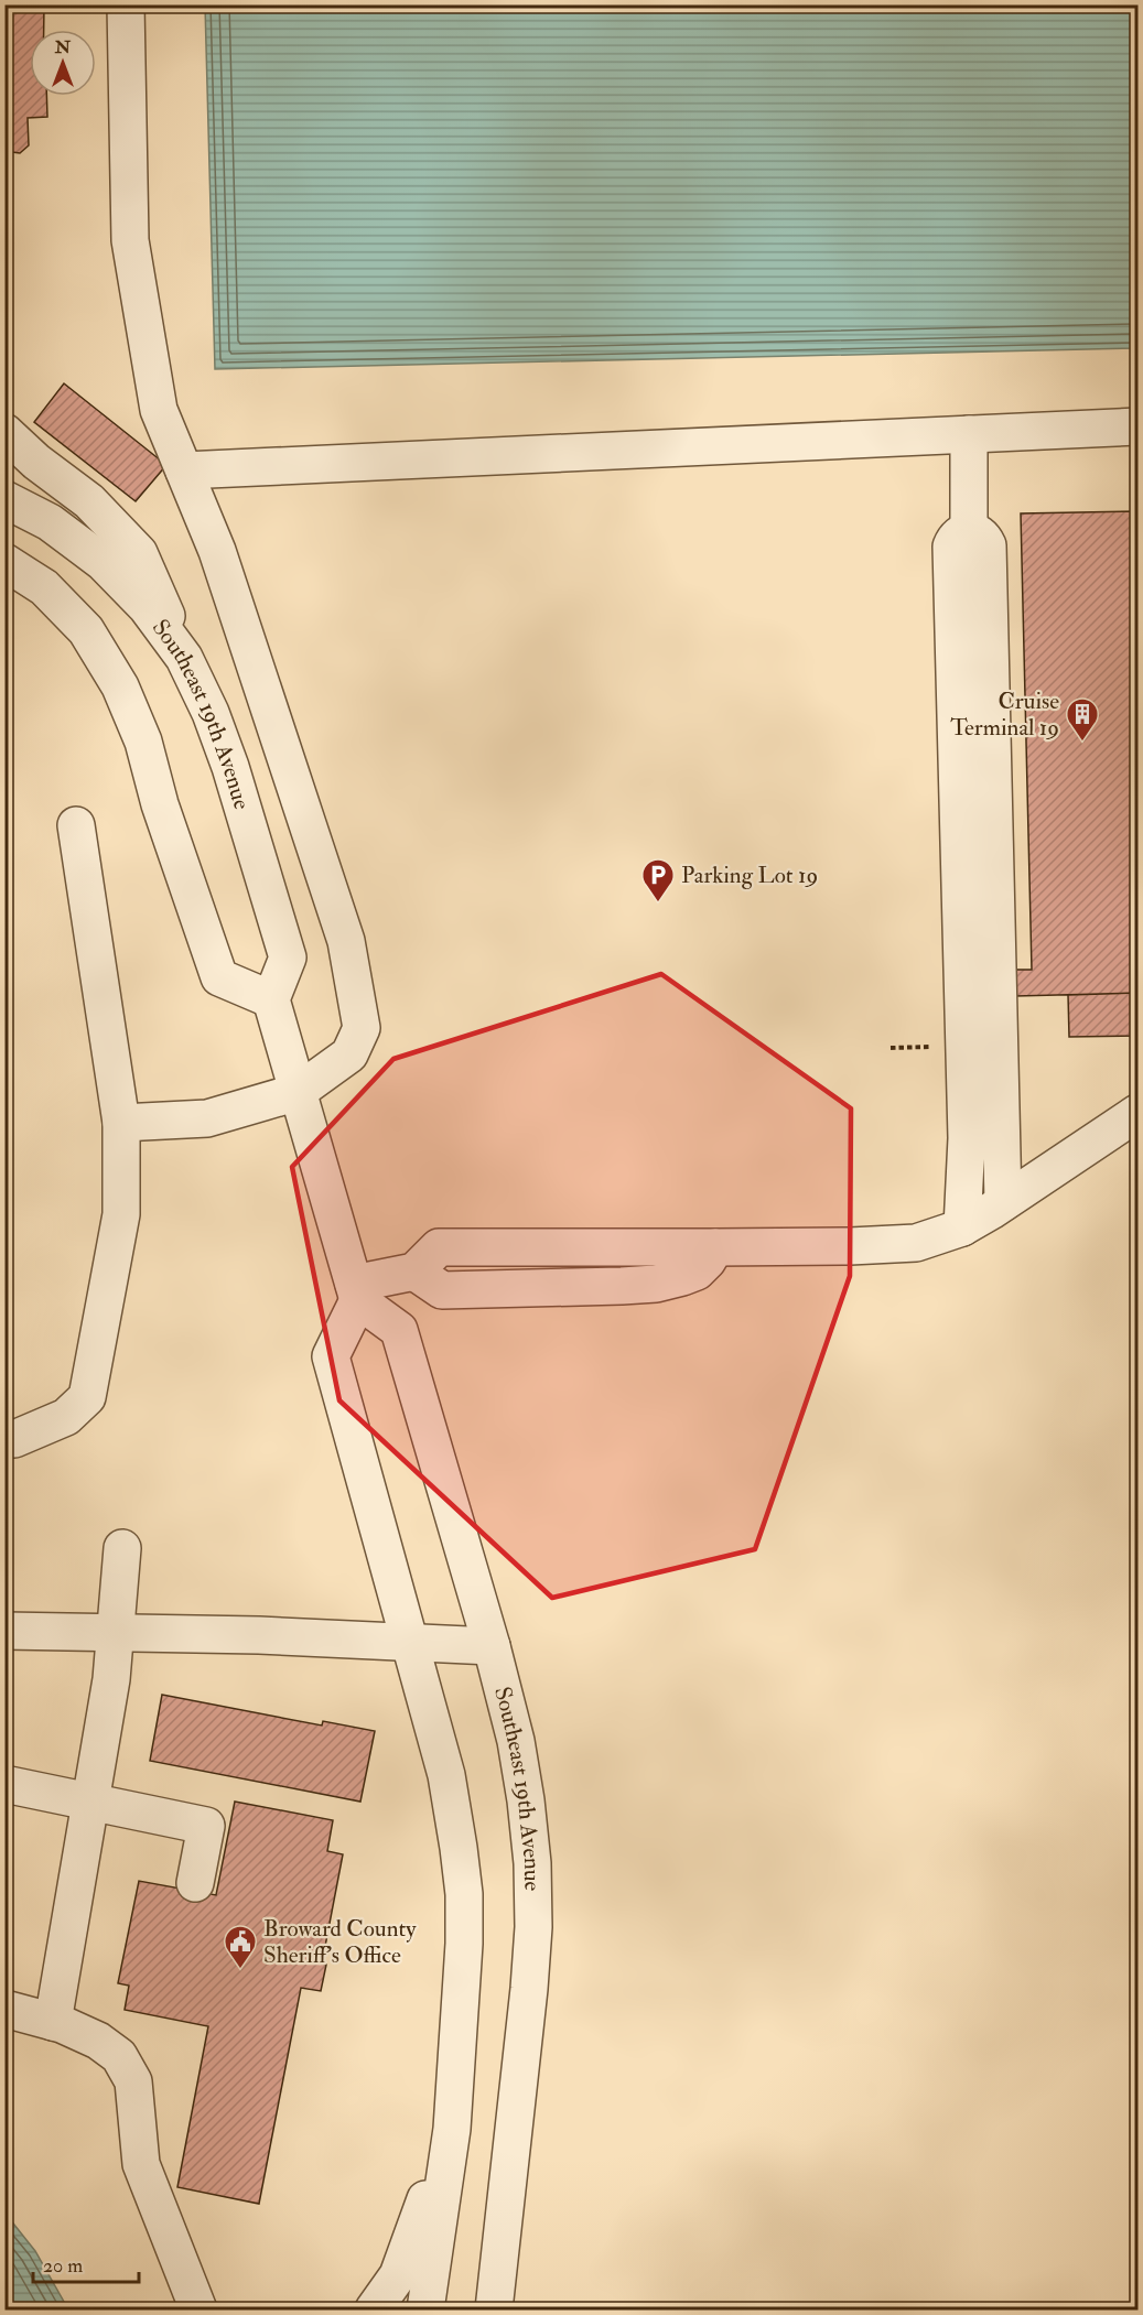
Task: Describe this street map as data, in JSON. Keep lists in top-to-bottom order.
{
  "streets": {
    "street": ["Southeast 19th Avenue"]
  },
  "places": {
    "building": ["Cruise Terminal 19"],
    "parking": ["Parking Lot 19"],
    "public building": ["Broward County Sheriff's Office"]
  },
  "scale_bar": "20 m",
  "north": "top"
}
